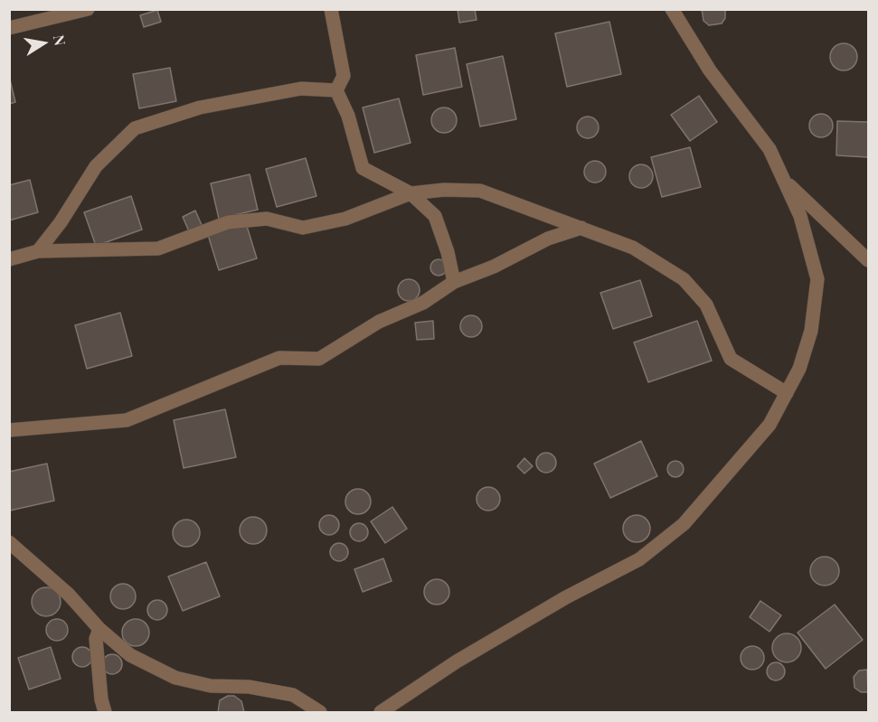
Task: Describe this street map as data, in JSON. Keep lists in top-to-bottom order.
{
  "north": "right"
}
